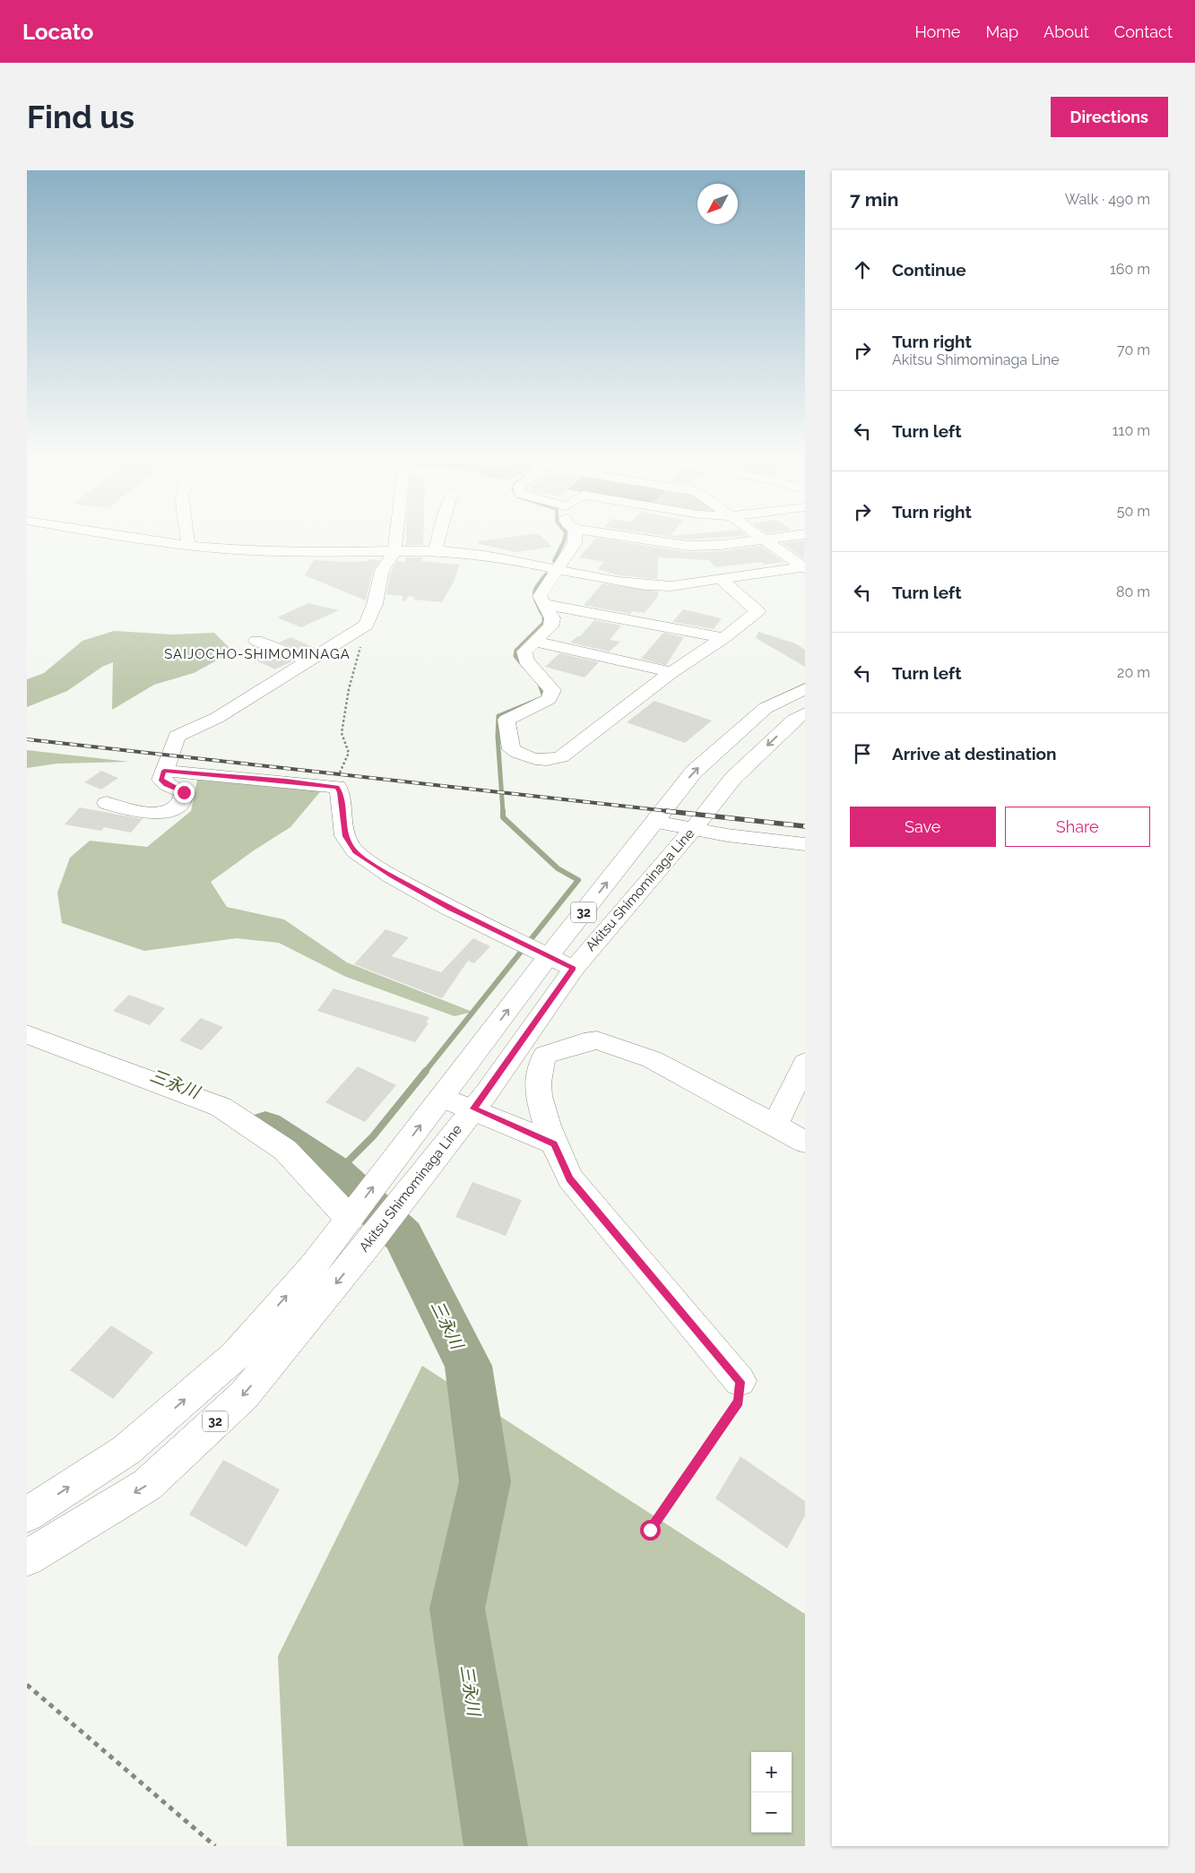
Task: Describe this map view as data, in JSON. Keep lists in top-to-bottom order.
{
  "streets": {
    "street": ["Akitsu Shimominaga Line", "32"]
  },
  "districts": ["SAIJOCHO-SHIMOMINAGA"],
  "water": ["三永川"],
  "north": "bottom left",
  "page": {
    "header": "Locato",
    "nav": [
      "Home",
      "Map",
      "About",
      "Contact"
    ],
    "buttons": [
      "Directions",
      ["Save", "Share"]
    ],
    "title": "Find us",
    "heading": ["7 min", "Walk · 490 m"],
    "list": [
      ["Continue", "160 m"],
      ["Turn right", "Akitsu Shimominaga Line", "70 m"],
      ["Turn left", "110 m"],
      ["Turn right", "50 m"],
      ["Turn left", "80 m"],
      ["Turn left", "20 m"],
      "Arrive at destination"
    ],
    "map_buttons": ["+", "−"]
  }
}
